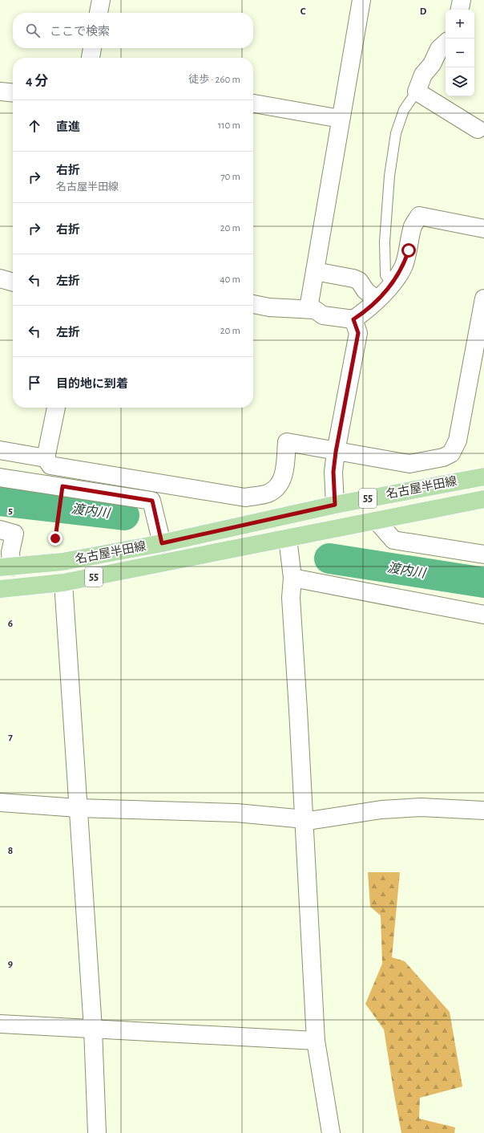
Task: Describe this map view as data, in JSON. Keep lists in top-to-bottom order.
{
  "streets": {
    "main road": ["名古屋半田線", "55"]
  },
  "water": ["渡内川"],
  "page": {
    "map_buttons": ["+", "−"],
    "search": "ここで検索",
    "heading": ["4 分", "徒歩 · 260 m"],
    "list": [
      ["直進", "110 m"],
      ["右折", "名古屋半田線", "70 m"],
      ["右折", "20 m"],
      ["左折", "40 m"],
      ["左折", "20 m"],
      "目的地に到着"
    ]
  },
  "grid": {
    "columns": ["C", "D"],
    "rows": [
      "5",
      "6",
      "7",
      "8",
      "9"
    ]
  }
}
